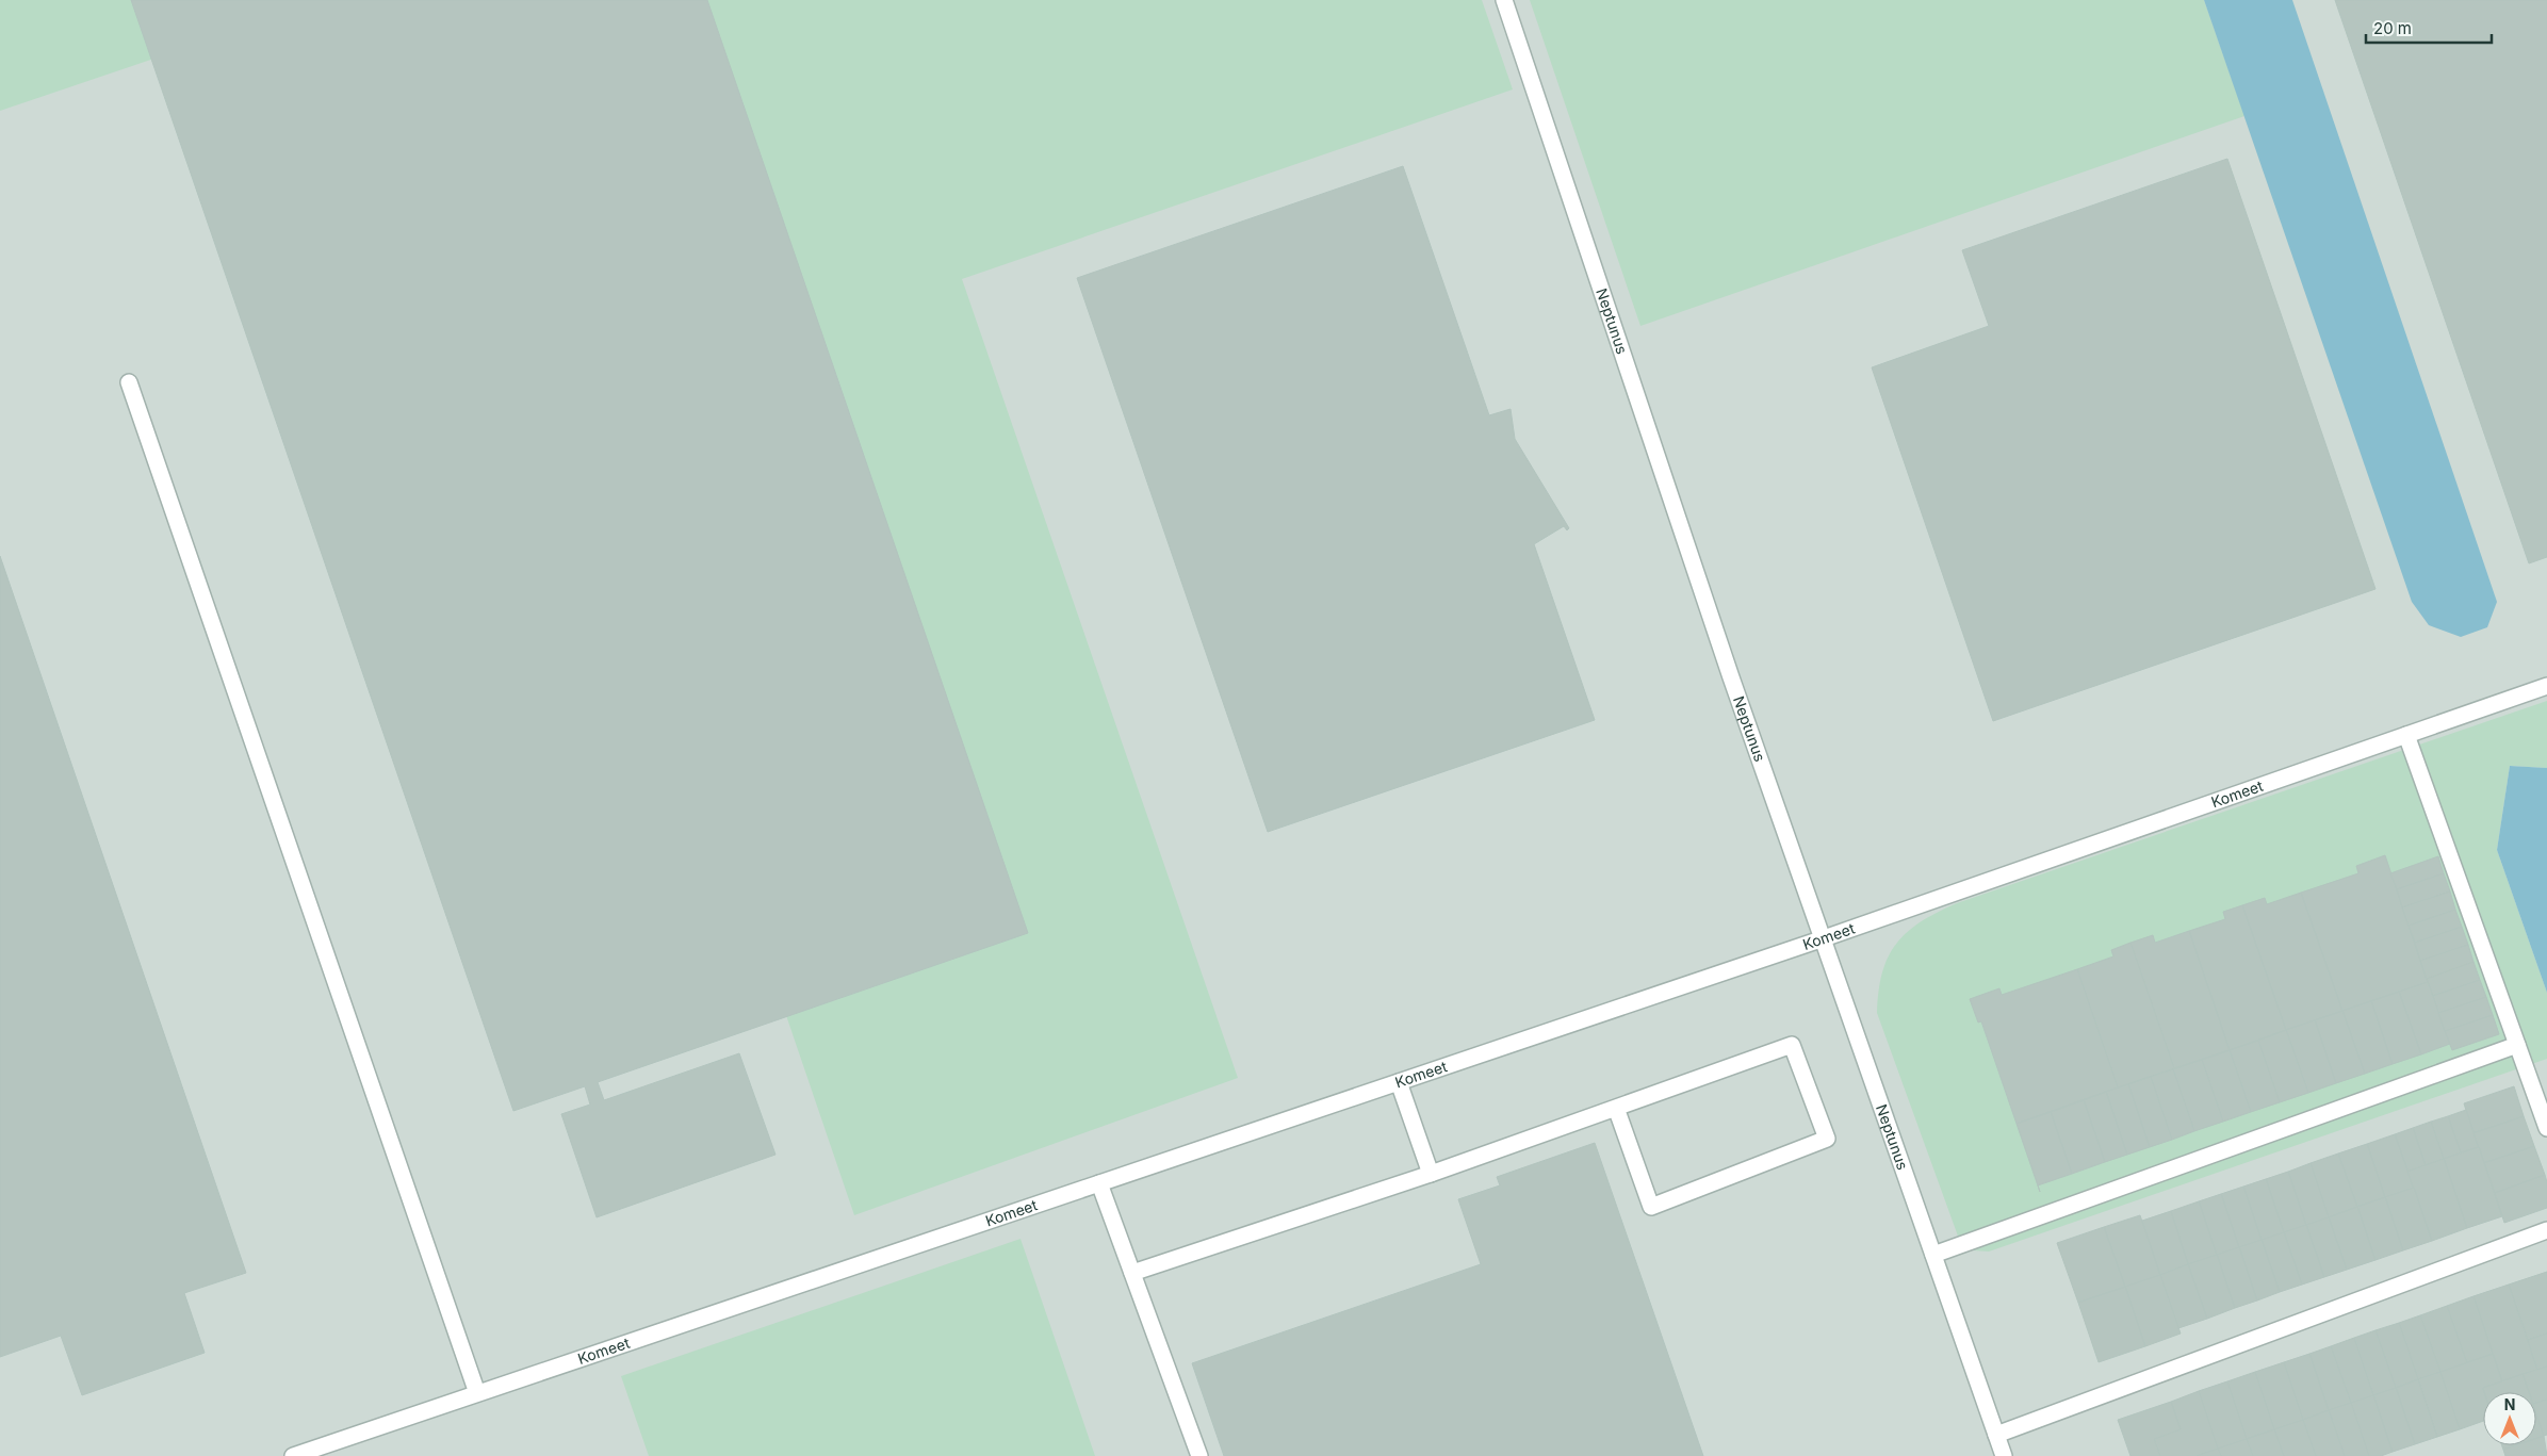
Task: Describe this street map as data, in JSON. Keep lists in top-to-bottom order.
{
  "streets": {
    "street": ["Neptunus", "Komeet"]
  },
  "crossings": [
    ["Neptunus", "Komeet"]
  ],
  "scale_bar": "20 m",
  "north": "top"
}
